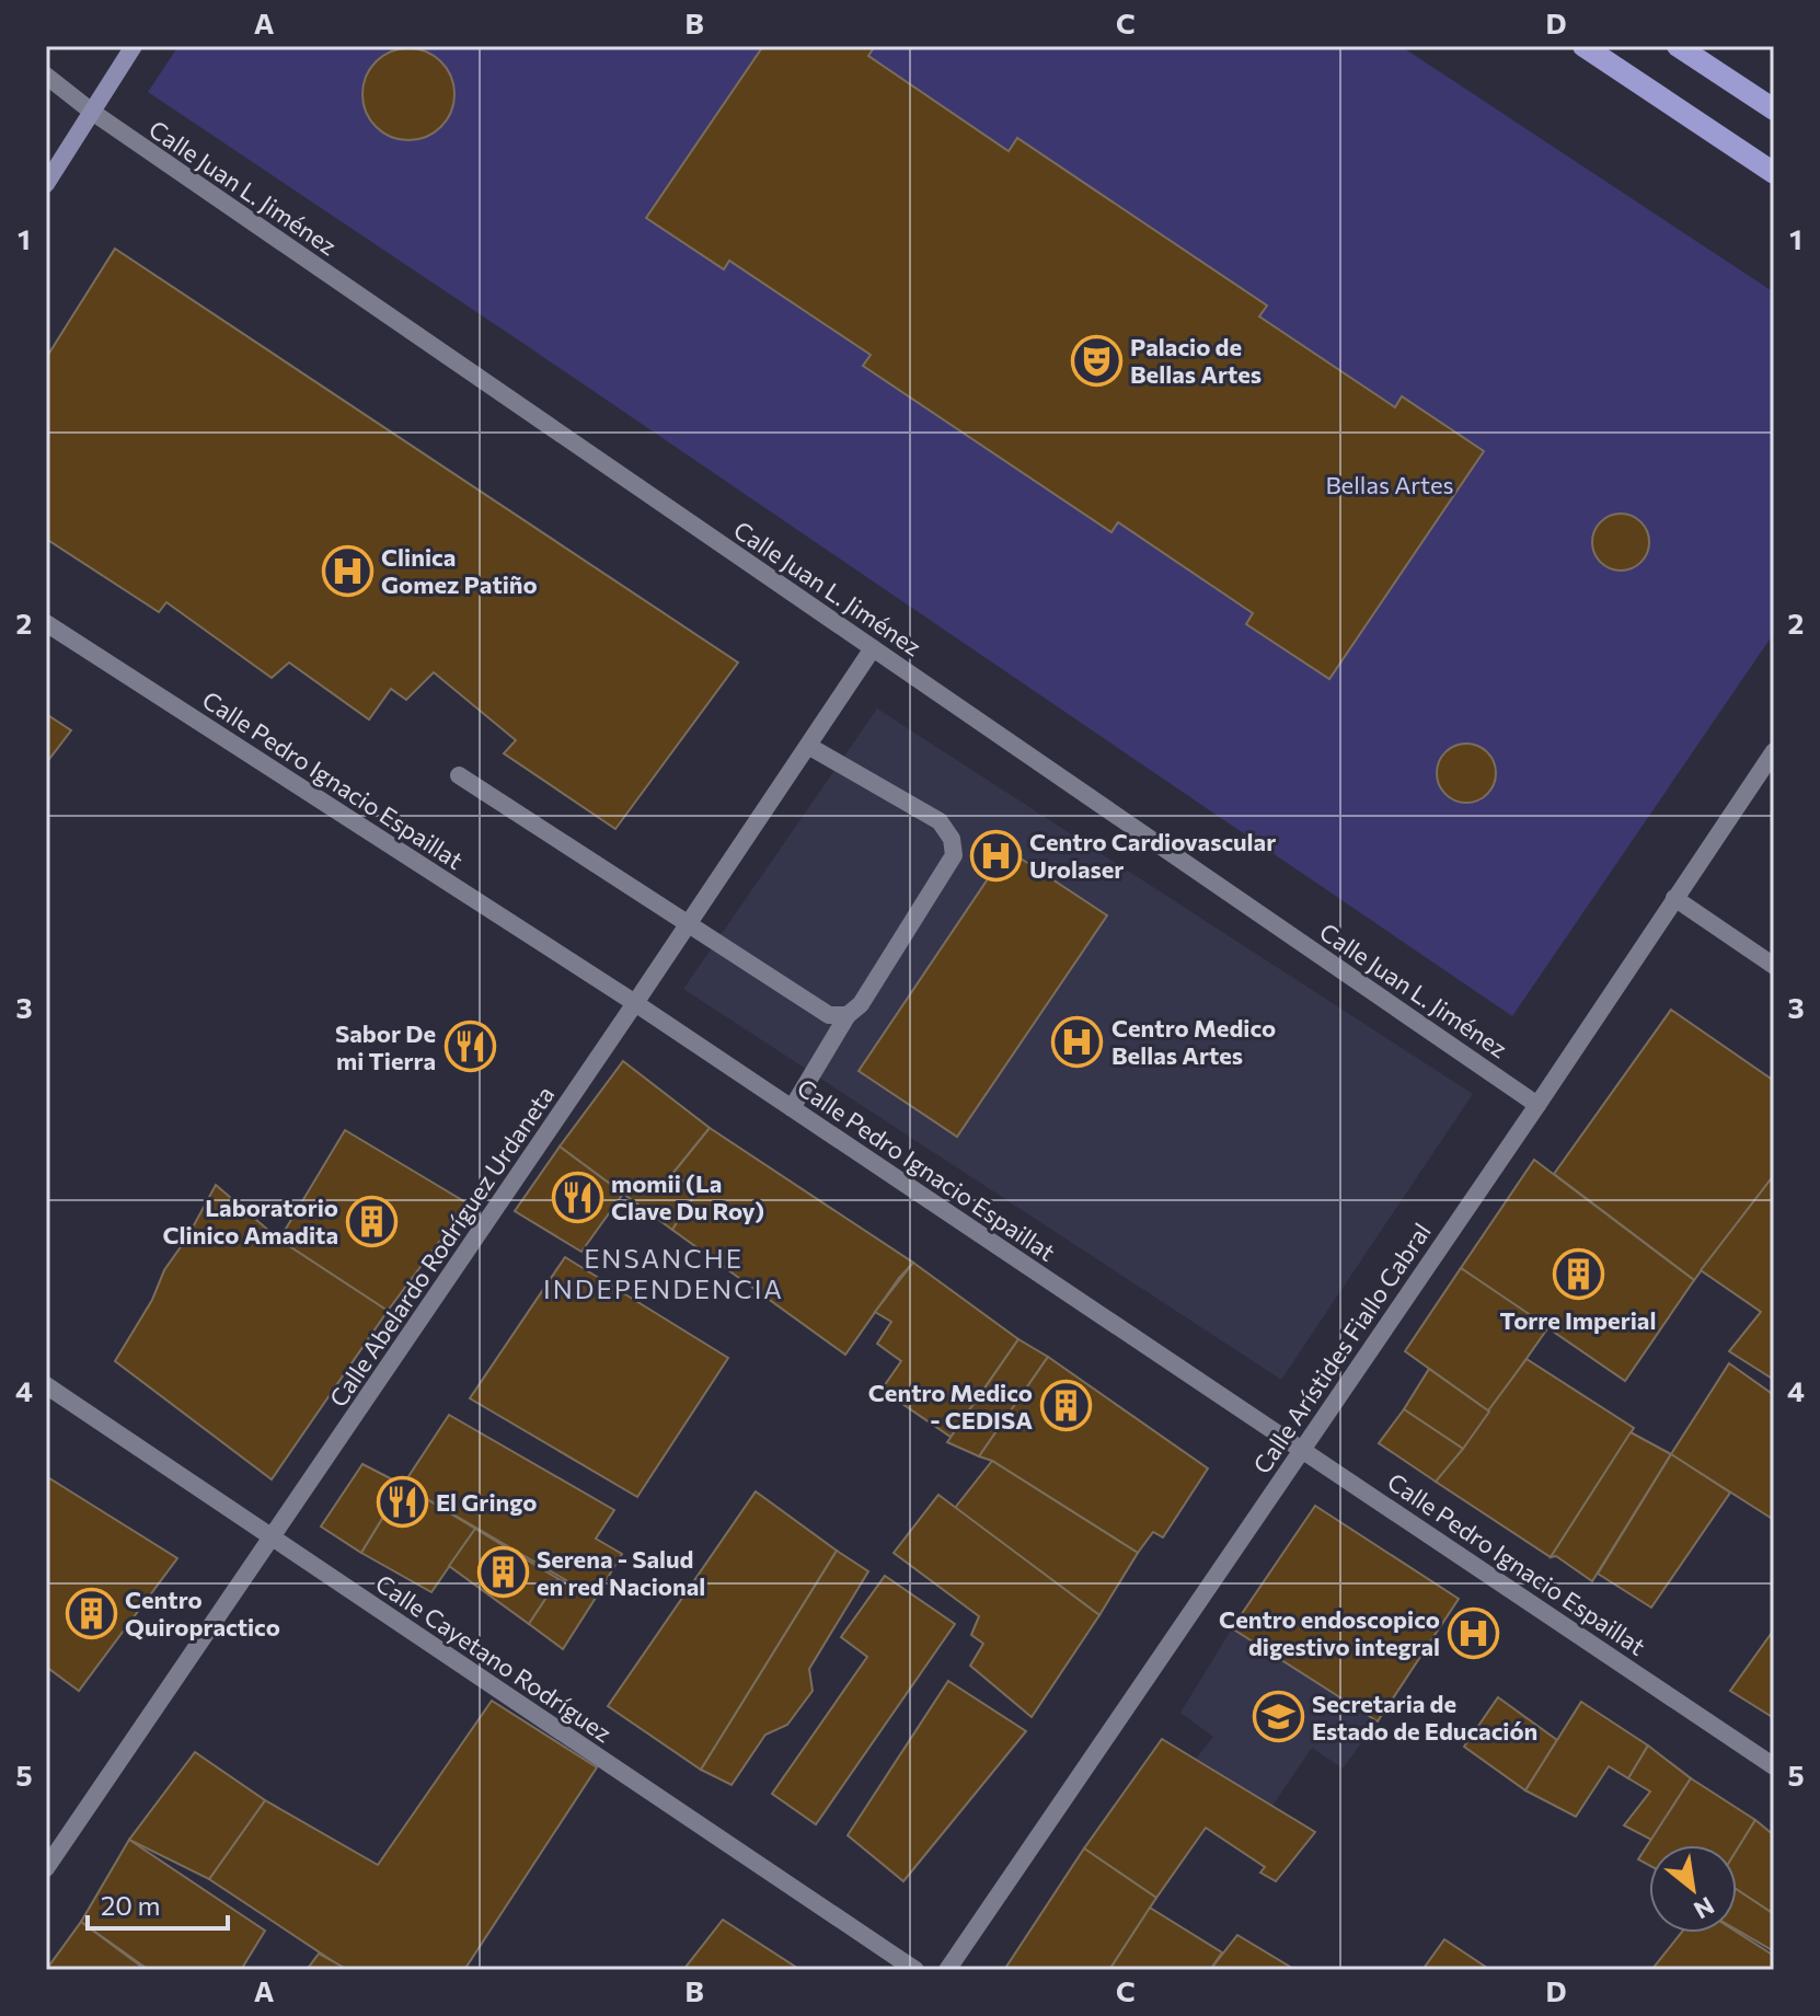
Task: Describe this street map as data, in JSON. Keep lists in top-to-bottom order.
{
  "streets": {
    "street": [
      "Calle Juan L. Jiménez",
      "Calle Pedro Ignacio Espaillat",
      "Calle Abelardo Rodríguez Urdaneta",
      "Calle Arístides Fiallo Cabral",
      "Calle Cayetano Rodríguez"
    ]
  },
  "crossings": [
    ["Calle Juan L. Jiménez", "Calle Abelardo Rodríguez Urdaneta"],
    ["Calle Juan L. Jiménez", "Calle Arístides Fiallo Cabral"],
    ["Calle Pedro Ignacio Espaillat", "Calle Abelardo Rodríguez Urdaneta"],
    ["Calle Pedro Ignacio Espaillat", "Calle Arístides Fiallo Cabral"],
    ["Calle Abelardo Rodríguez Urdaneta", "Calle Cayetano Rodríguez"]
  ],
  "districts": ["ENSANCHE INDEPENDENCIA"],
  "parks": ["Bellas Artes"],
  "places": {
    "theatre": ["Palacio de Bellas Artes"],
    "hospital": [
      "Clinica Gomez Patiño",
      "Centro Cardiovascular Urolaser",
      "Centro Medico Bellas Artes",
      "Centro endoscopico digestivo integral"
    ],
    "restaurant": ["Sabor De mi Tierra", "momii (La Clave Du Roy)", "El Gringo"],
    "building": [
      "Laboratorio Clinico Amadita",
      "Torre Imperial",
      "Centro Medico - CEDISA",
      "Serena - Salud en red Nacional",
      "Centro Quiropractico"
    ],
    "school or university": ["Secretaria de Estado de Educación"]
  },
  "scale_bar": "20 m",
  "north": "bottom right",
  "grid": {
    "columns": [
      "A",
      "B",
      "C",
      "D"
    ],
    "rows": [
      "1",
      "2",
      "3",
      "4",
      "5"
    ]
  }
}
